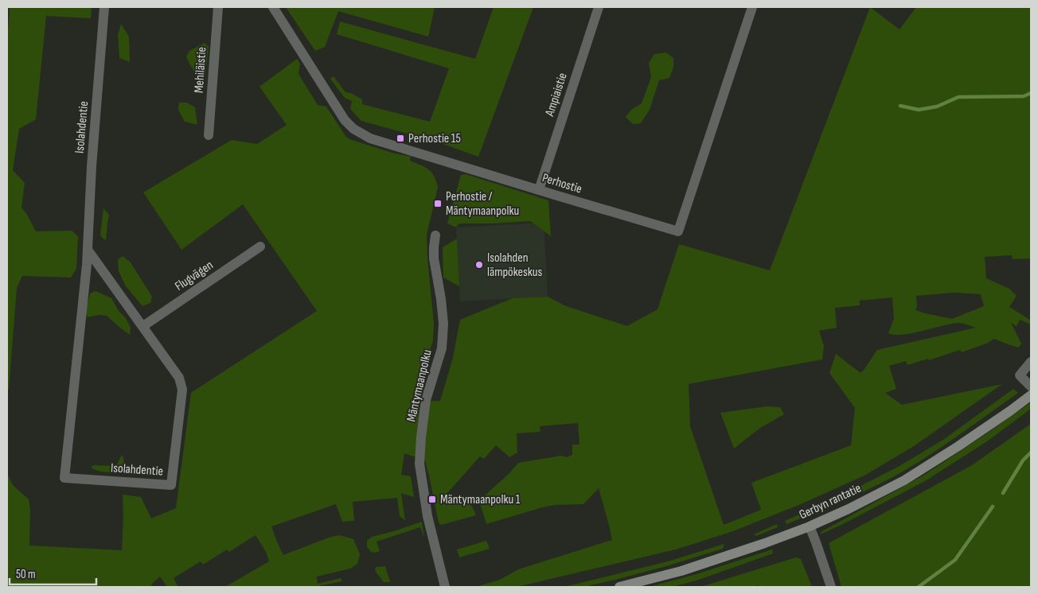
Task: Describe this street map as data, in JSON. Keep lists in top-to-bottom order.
{
  "streets": {
    "main road": ["Gerbyn rantatie"],
    "street": [
      "Mehiläistie",
      "Ampiaistie",
      "Isolahdentie",
      "Perhostie",
      "Flugvägen",
      "Mäntymaanpolku"
    ]
  },
  "crossings": [
    ["Ampiaistie", "Perhostie"],
    ["Isolahdentie", "Flugvägen"]
  ],
  "places": {
    "transit": ["Perhostie 15", "Perhostie / Mäntymaanpolku", "Mäntymaanpolku 1"],
    "other": ["Isolahden lämpökeskus"]
  },
  "scale_bar": "50 m"
}
